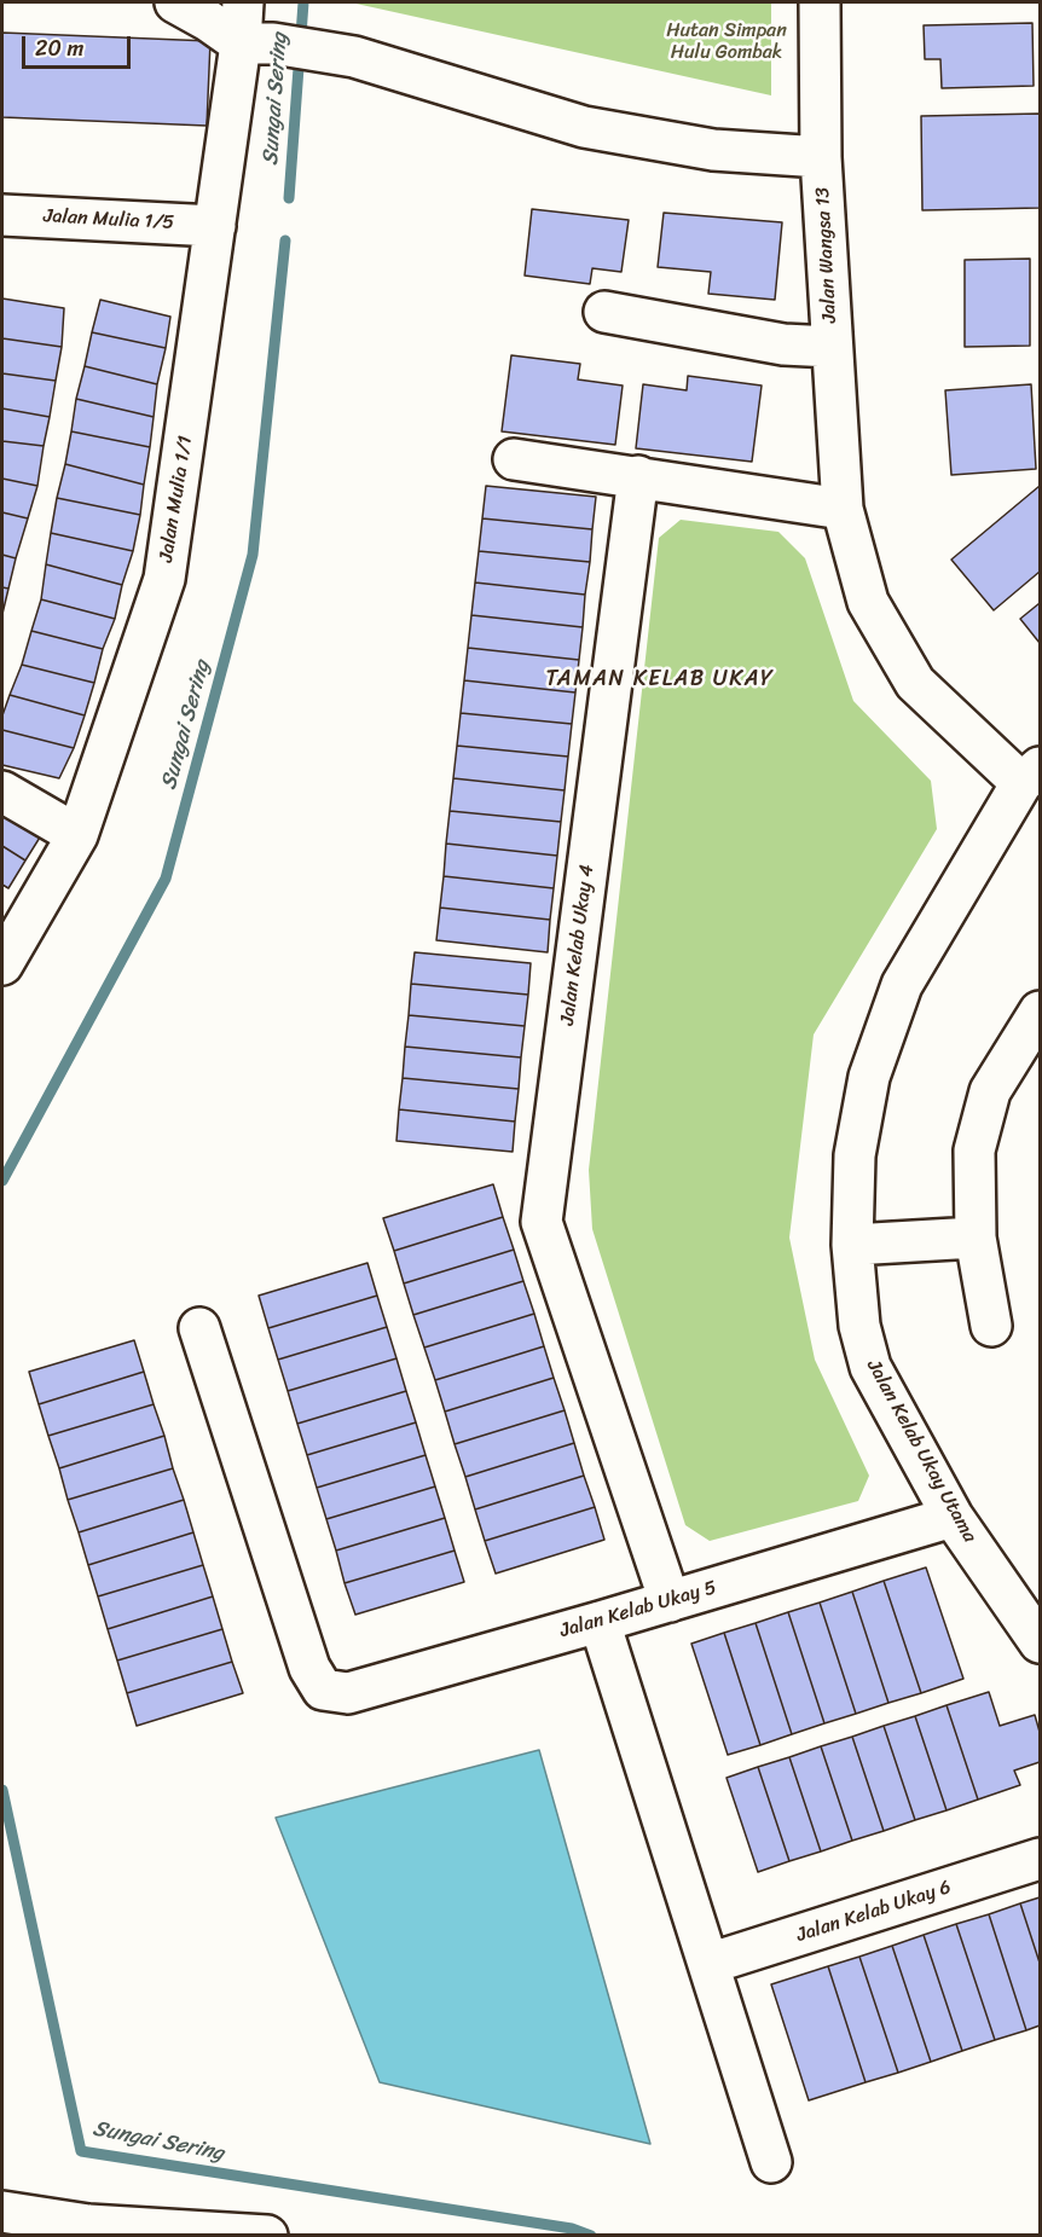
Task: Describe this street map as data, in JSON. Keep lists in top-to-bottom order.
{
  "streets": {
    "street": [
      "Jalan Mulia 1/5",
      "Jalan Wangsa 13",
      "Jalan Mulia 1/1",
      "Jalan Kelab Ukay 4",
      "Jalan Kelab Ukay Utama",
      "Jalan Kelab Ukay 5",
      "Jalan Kelab Ukay 6"
    ]
  },
  "crossings": [
    ["Jalan Mulia 1/5", "Jalan Mulia 1/1"],
    ["Jalan Wangsa 13", "Jalan Kelab Ukay Utama"],
    ["Jalan Kelab Ukay 4", "Jalan Kelab Ukay 5"],
    ["Jalan Kelab Ukay Utama", "Jalan Kelab Ukay 5"]
  ],
  "districts": ["TAMAN KELAB UKAY"],
  "water": ["Sungai Sering"],
  "parks": ["Hutan Simpan Hulu Gombak"],
  "scale_bar": "20 m"
}
